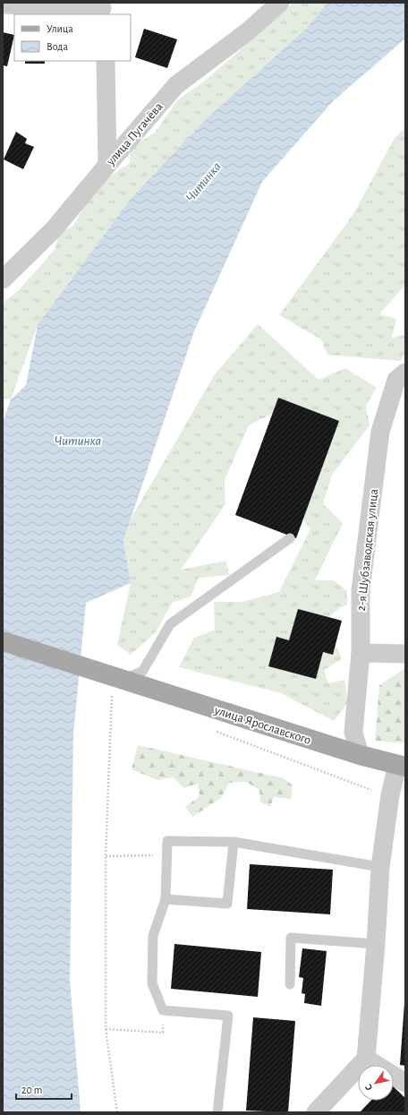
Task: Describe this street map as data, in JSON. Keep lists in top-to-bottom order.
{
  "streets": {
    "main road": ["улица Ярославского"],
    "street": ["улица Пугачёва", "2-я Шубзаводская улица"]
  },
  "crossings": [
    ["2-я Шубзаводская улица", "улица Ярославского"]
  ],
  "water": ["Читинка"],
  "legend": ["Улица", "Вода"],
  "scale_bar": "20 m",
  "north": "bottom left"
}
